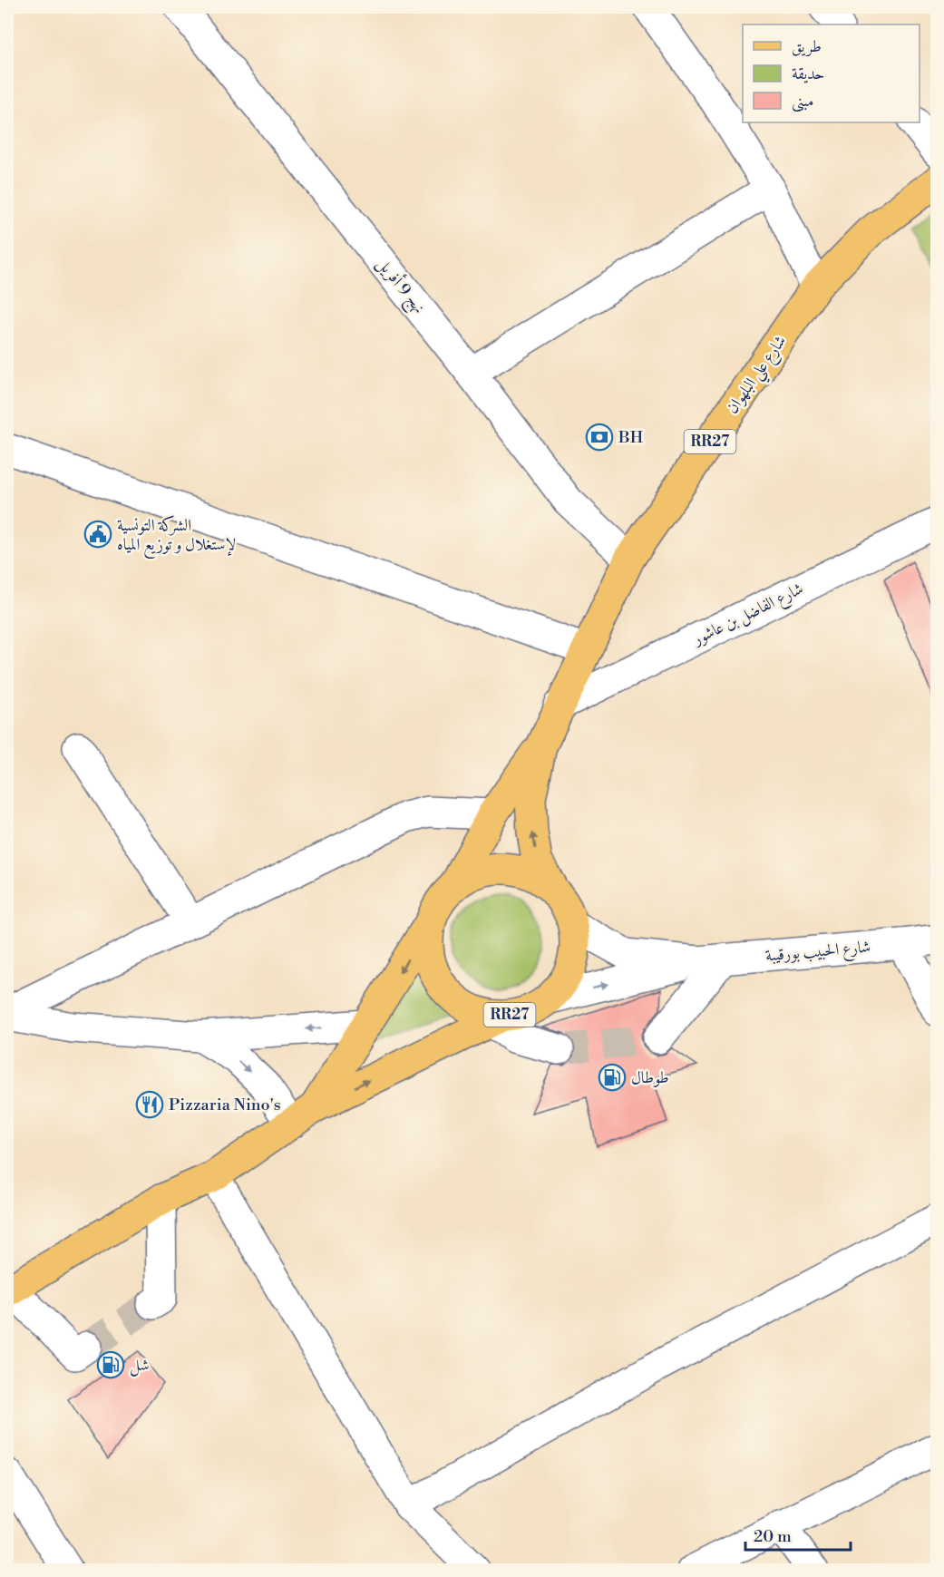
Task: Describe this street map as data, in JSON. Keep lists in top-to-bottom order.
{
  "streets": {
    "main road": ["شارع علي البلهوان", "RR27"],
    "street": ["نهج 9 أفريل", "شارع الفاضل بن عاشور", "شارع الحبيب بورقيبة"]
  },
  "crossings": [
    ["نهج 9 أفريل", "شارع علي البلهوان"],
    ["شارع علي البلهوان", "RR27"],
    ["شارع علي البلهوان", "شارع الفاضل بن عاشور"]
  ],
  "places": {
    "bank": ["BH"],
    "public building": ["الشركة التونسية لإستغلال و توزيع المياه"],
    "fuel station": ["طوطال", "شل"],
    "restaurant": ["Pizzaria Nino's"]
  },
  "legend": ["طريق", "حديقة", "مبنى"],
  "scale_bar": "20 m"
}
